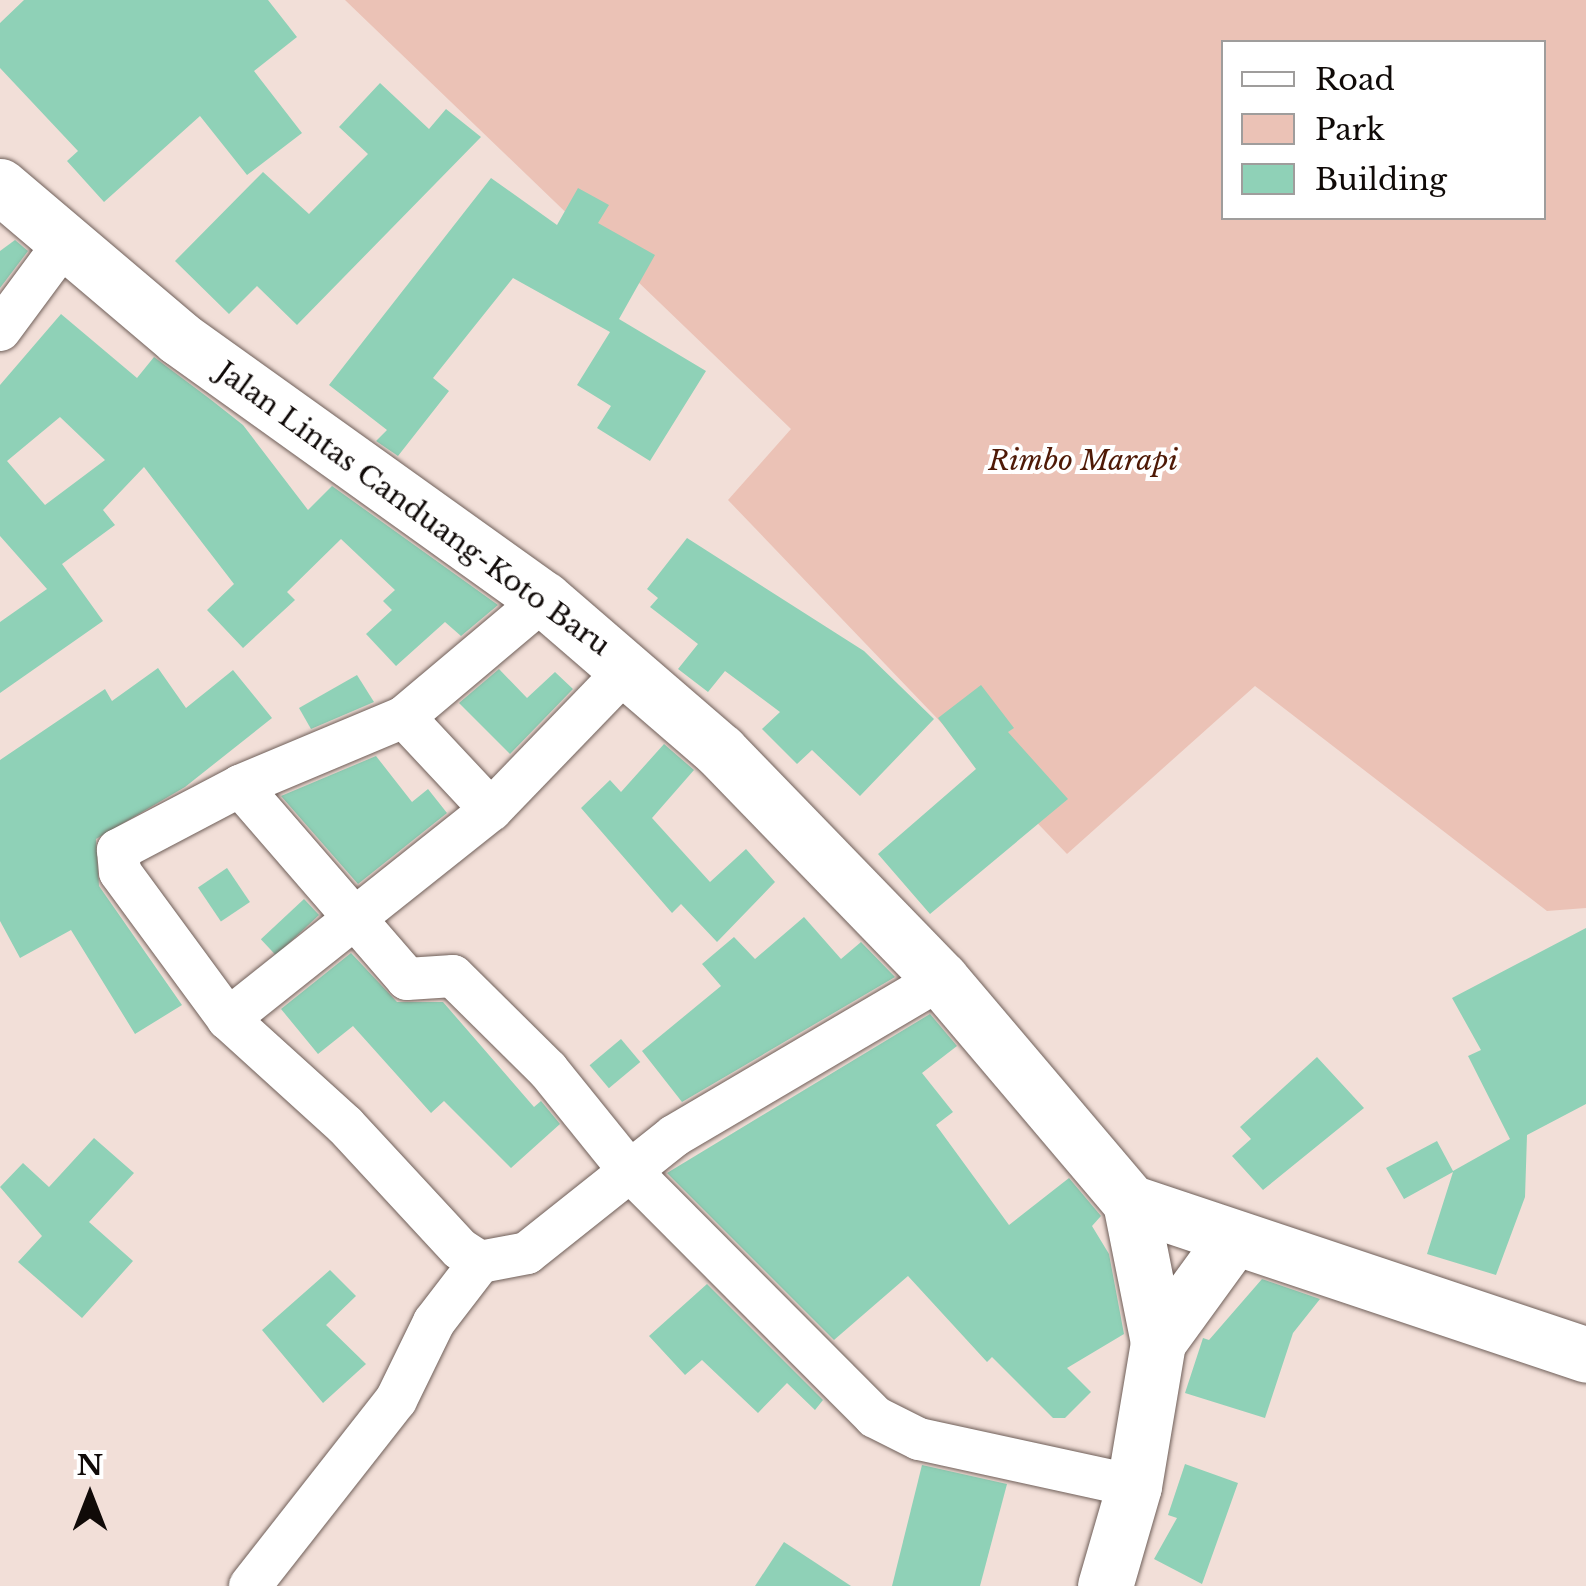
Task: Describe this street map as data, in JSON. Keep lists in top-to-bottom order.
{
  "streets": {
    "main road": ["Jalan Lintas Canduang-Koto Baru"]
  },
  "parks": ["Rimbo Marapi"],
  "legend": ["Road", "Park", "Building"],
  "north": "top"
}
